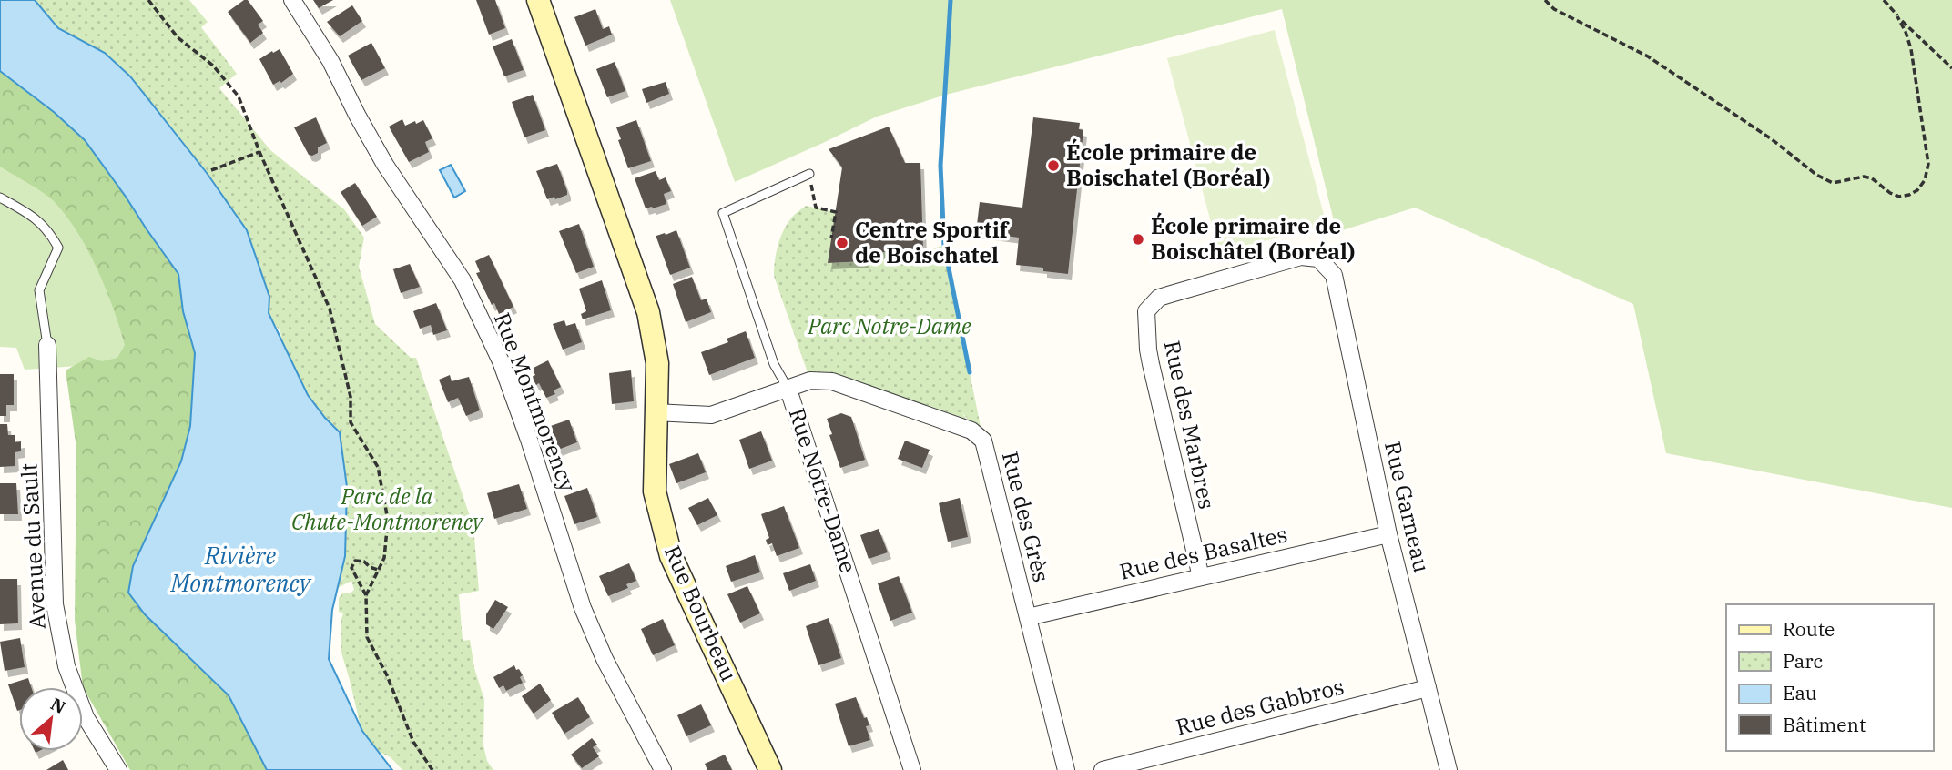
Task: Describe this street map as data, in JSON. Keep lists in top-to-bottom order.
{
  "streets": {
    "street": [
      "Rue Montmorency",
      "Rue des Marbres",
      "Rue Notre-Dame",
      "Rue Garneau",
      "Rue des Grès",
      "Avenue du Sault",
      "Rue des Basaltes",
      "Rue Bourbeau",
      "Rue des Gabbros"
    ]
  },
  "crossings": [
    ["Rue des Marbres", "Rue Garneau"],
    ["Rue des Marbres", "Rue des Basaltes"],
    ["Rue Notre-Dame", "Rue des Grès"],
    ["Rue Notre-Dame", "Rue Bourbeau"],
    ["Rue Garneau", "Rue des Basaltes"],
    ["Rue Garneau", "Rue des Gabbros"],
    ["Rue des Grès", "Rue des Basaltes"]
  ],
  "water": ["Rivière Montmorency"],
  "parks": ["Parc Notre-Dame", "Parc de la Chute-Montmorency"],
  "places": ["École primaire de Boischatel (Boréal)", "École primaire de Boischâtel (Boréal)", "Centre Sportif de Boischatel"],
  "legend": [
    "Route",
    "Parc",
    "Eau",
    "Bâtiment"
  ],
  "north": "top right"
}
